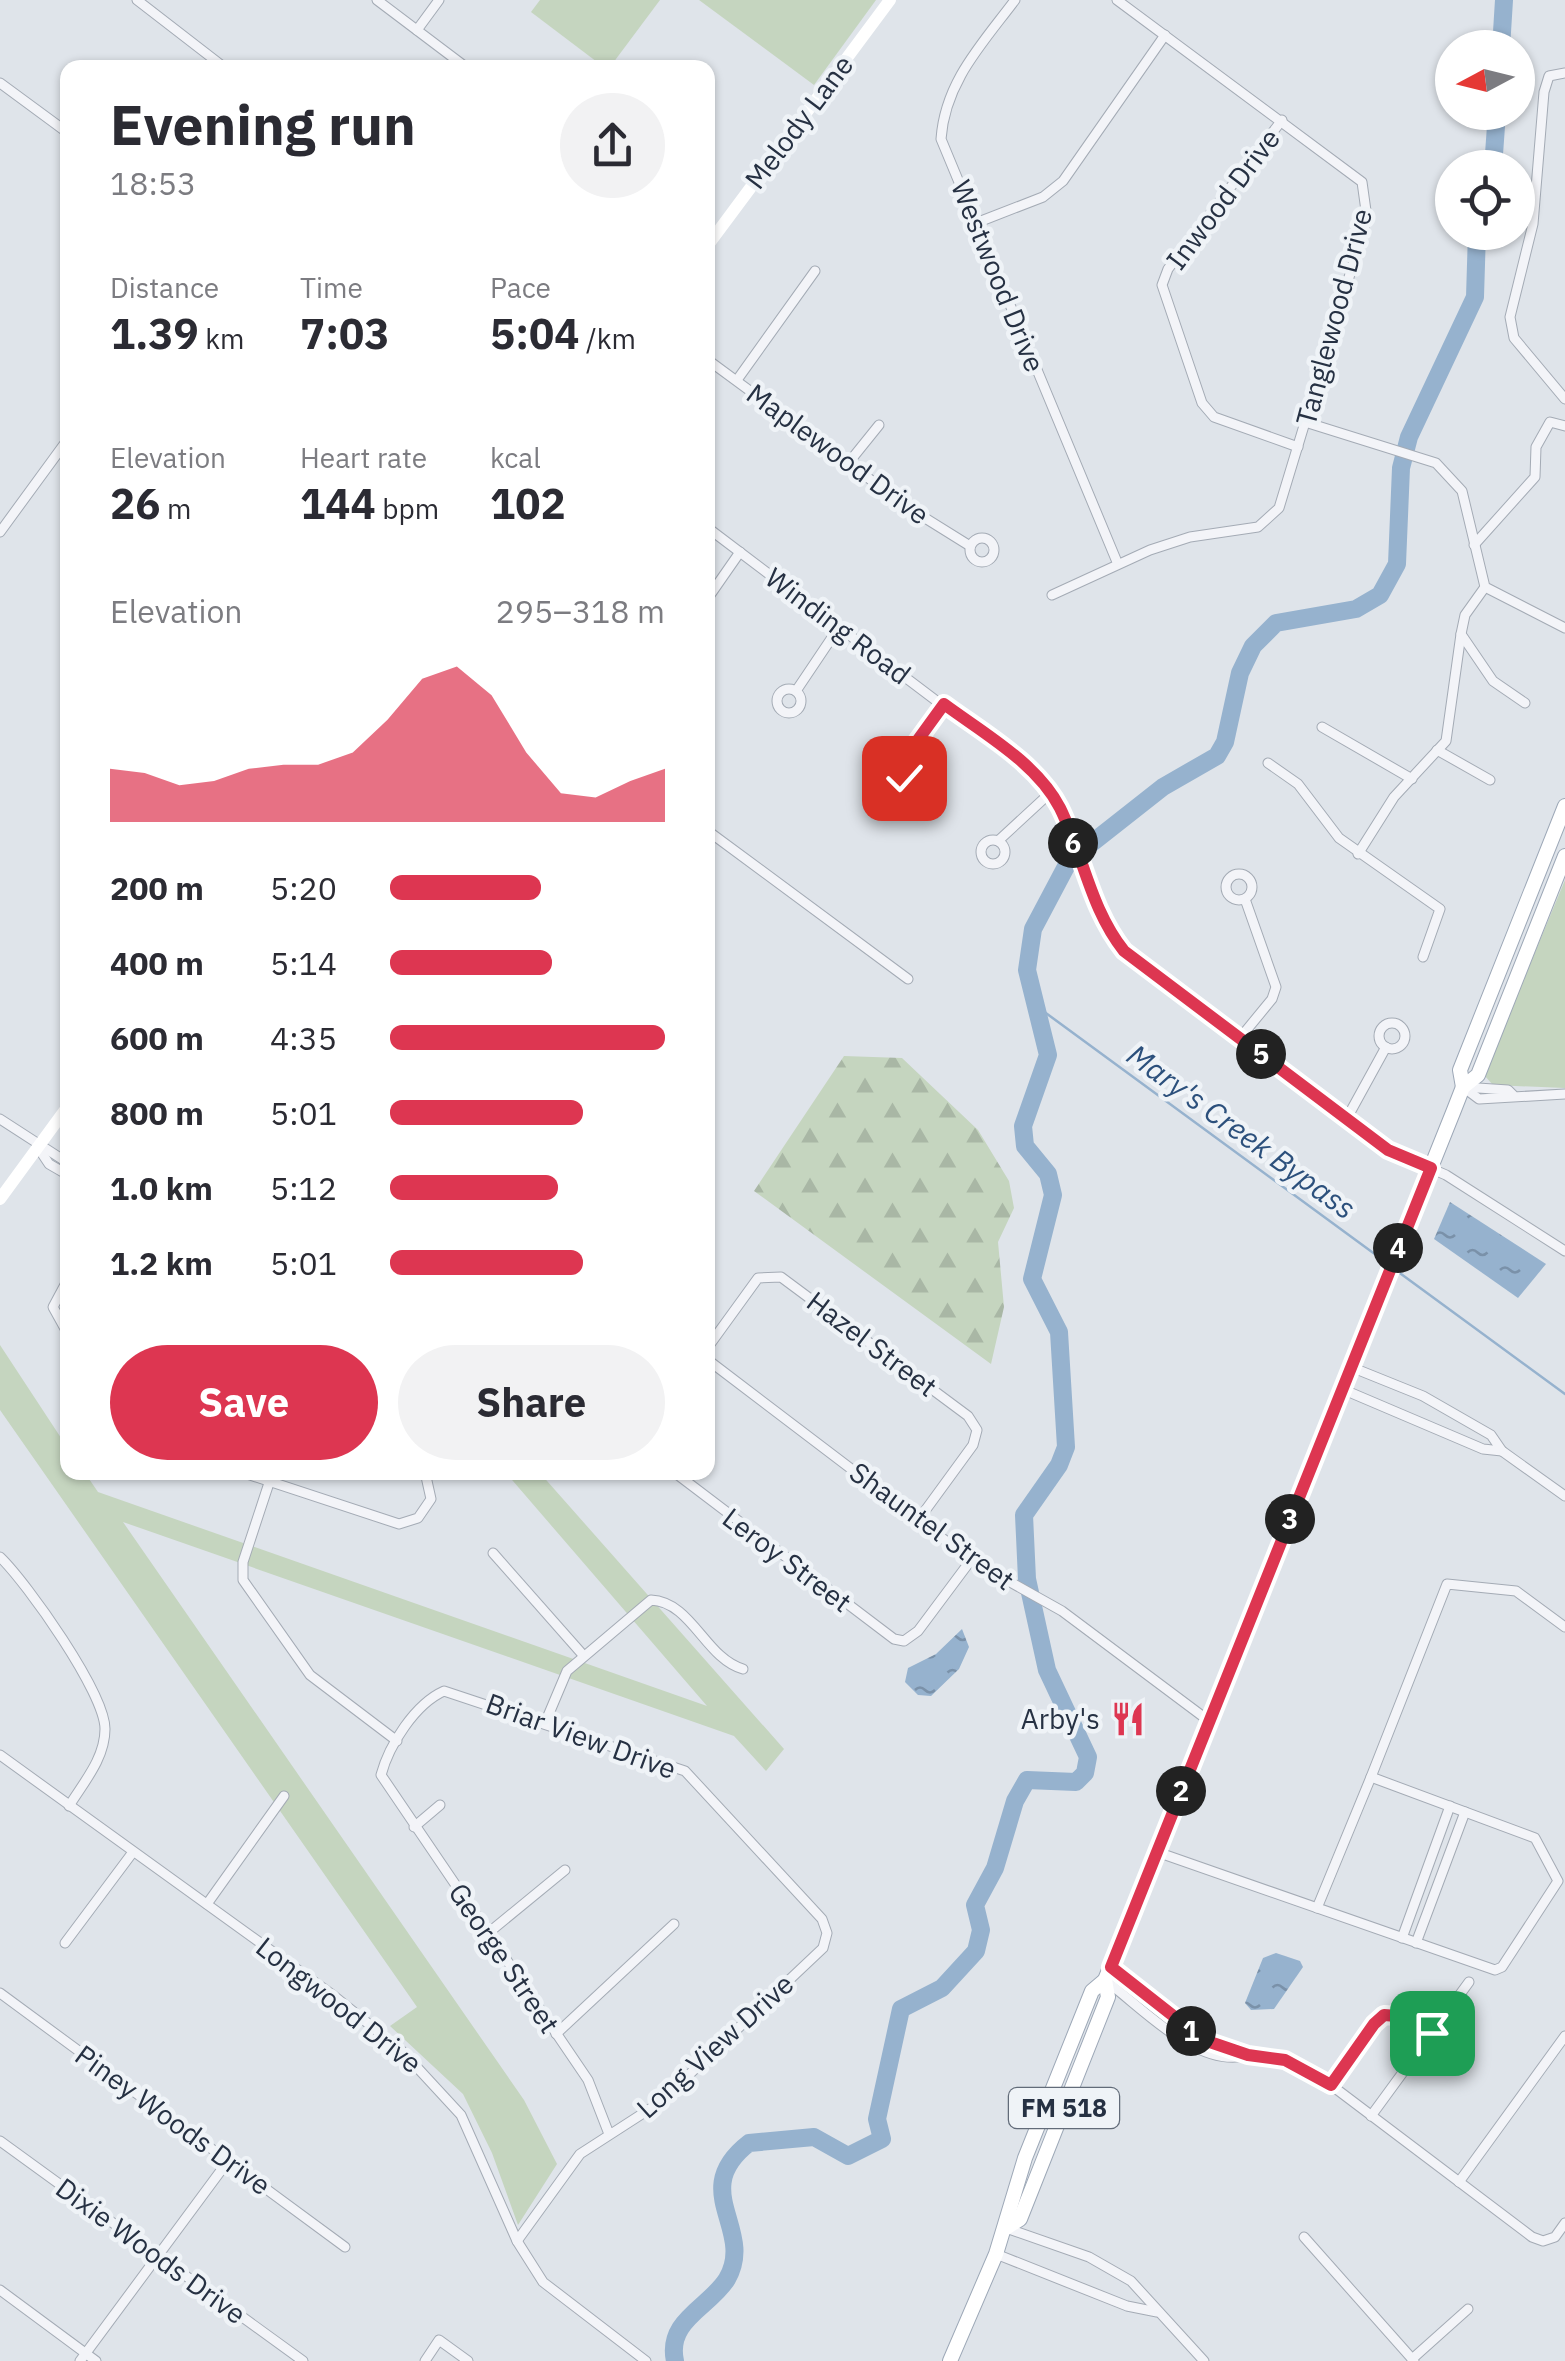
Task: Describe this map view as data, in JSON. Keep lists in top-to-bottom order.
{
  "streets": {
    "main road": ["FM 518"],
    "street": [
      "Melody Lane",
      "Inwood Drive",
      "Westwood Drive",
      "Tanglewood Drive",
      "Maplewood Drive",
      "Winding Road",
      "Hazel Street",
      "Shauntel Street",
      "Leroy Street",
      "Briar View Drive",
      "George Street",
      "Longwood Drive",
      "Long View Drive",
      "Piney Woods Drive",
      "Dixie Woods Drive"
    ]
  },
  "crossings": [
    ["Inwood Drive", "Tanglewood Drive"],
    ["Westwood Drive", "Tanglewood Drive"],
    ["Winding Road", "FM 518"],
    ["Hazel Street", "Shauntel Street"],
    ["Shauntel Street", "Leroy Street"],
    ["Shauntel Street", "FM 518"],
    ["Briar View Drive", "George Street"],
    ["Briar View Drive", "Long View Drive"],
    ["George Street", "Long View Drive"],
    ["Longwood Drive", "Long View Drive"]
  ],
  "water": ["Mary's Creek Bypass"],
  "places": {
    "restaurant": ["Arby's"]
  },
  "north": "left",
  "page": {
    "heading": ["Evening run", "18:53"],
    "stats": [
      ["Distance", "1.39 km"],
      ["Time", "7:03"],
      ["Pace", "5:04 /km"],
      ["Elevation", "26 m"],
      ["Heart rate", "144 bpm"],
      ["kcal", "102"]
    ],
    "chart": ["Elevation", "295–318 m"],
    "pins": [
      "6",
      "5",
      "4",
      "3",
      "2",
      "1"
    ],
    "list": [
      {
        "name": "200 m",
        "note": "5:20"
      },
      {
        "name": "400 m",
        "note": "5:14"
      },
      {
        "name": "600 m",
        "note": "4:35"
      },
      {
        "name": "800 m",
        "note": "5:01"
      },
      {
        "name": "1.0 km",
        "note": "5:12"
      },
      {
        "name": "1.2 km",
        "note": "5:01"
      }
    ],
    "buttons": ["Save", "Share"]
  }
}
